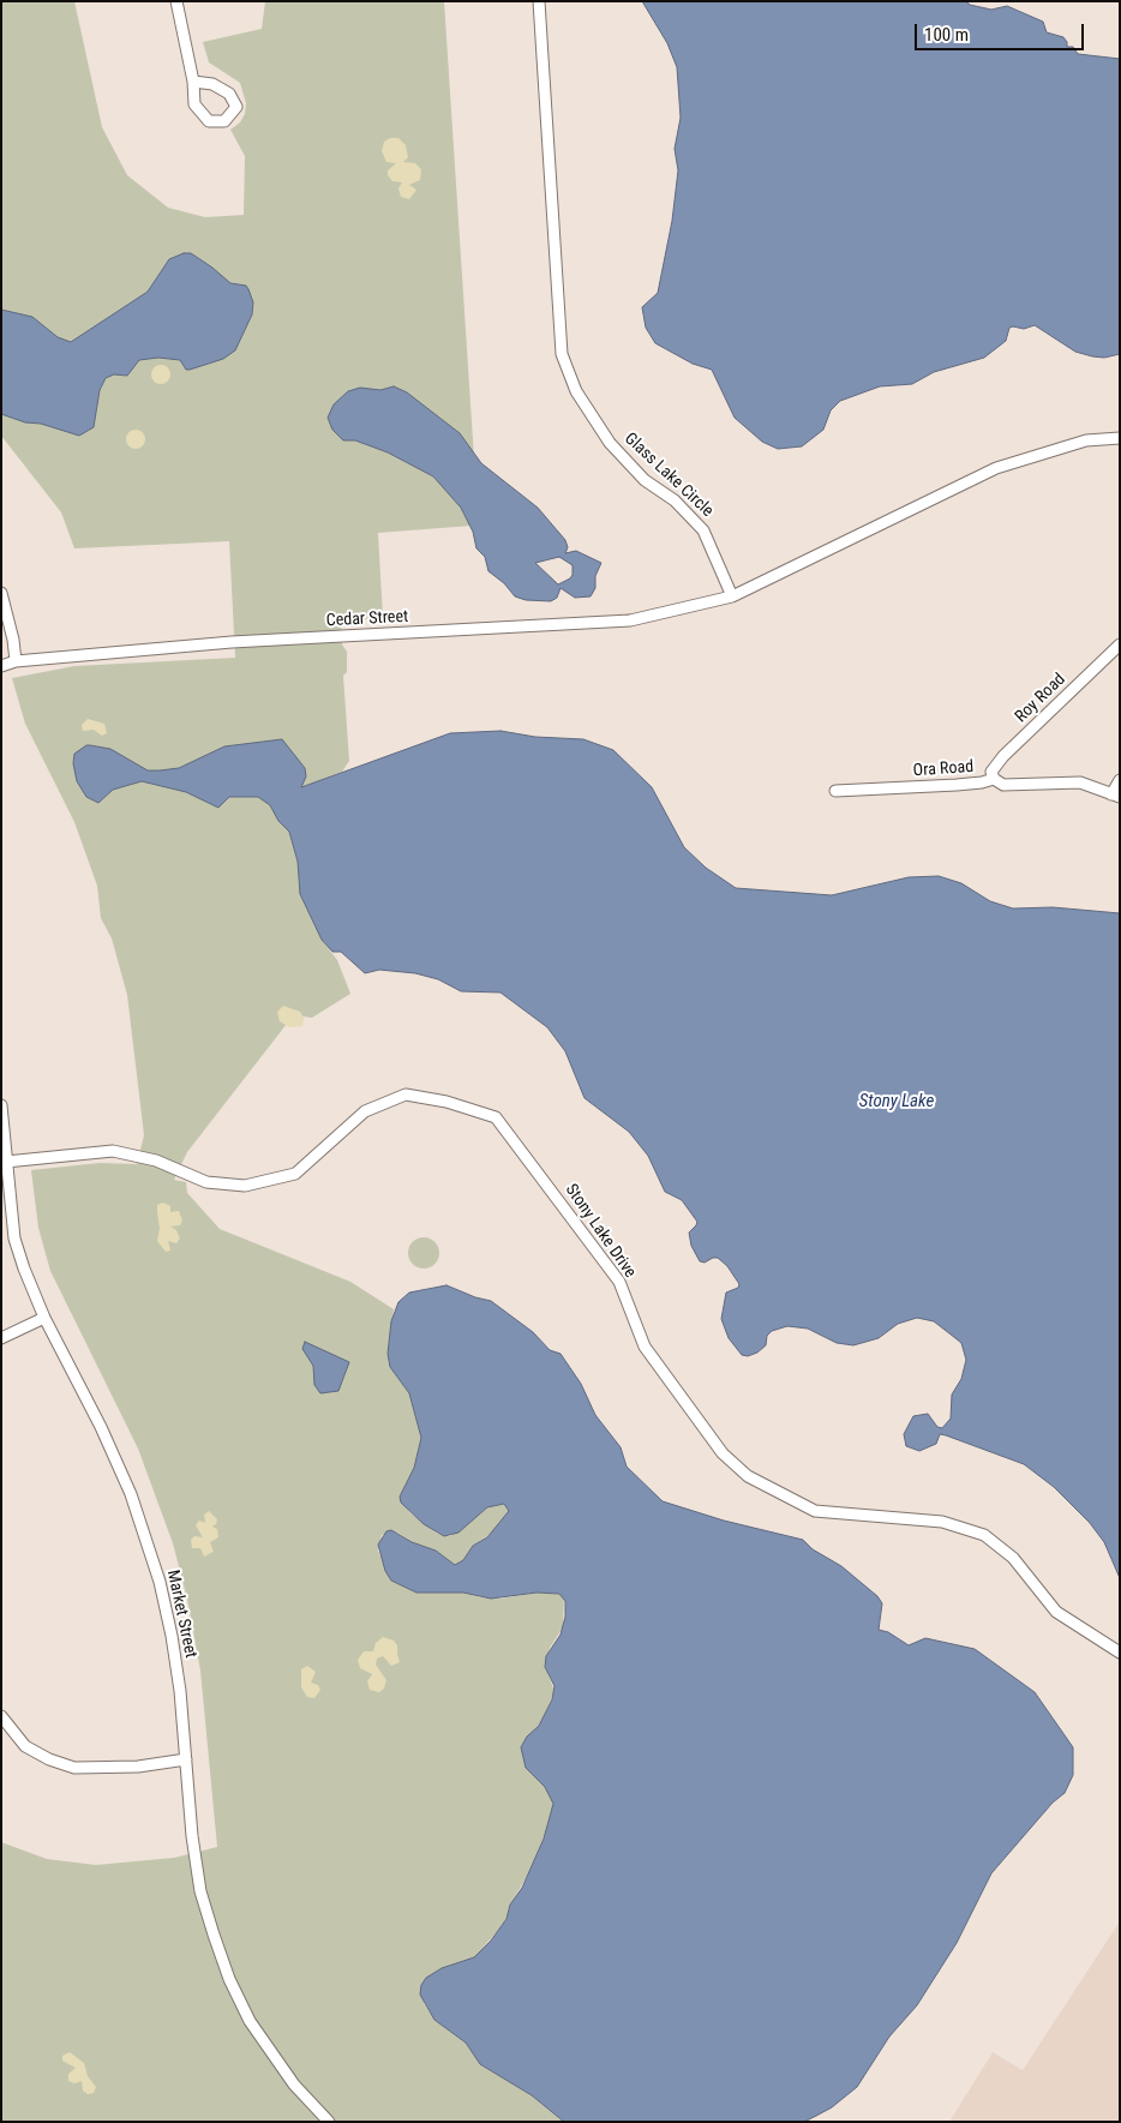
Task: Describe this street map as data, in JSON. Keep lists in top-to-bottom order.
{
  "streets": {
    "street": [
      "Glass Lake Circle",
      "Cedar Street",
      "Roy Road",
      "Ora Road",
      "Stony Lake Drive",
      "Market Street"
    ]
  },
  "crossings": [
    ["Glass Lake Circle", "Cedar Street"],
    ["Roy Road", "Ora Road"],
    ["Stony Lake Drive", "Market Street"]
  ],
  "water": ["Stony Lake"],
  "scale_bar": "100 m"
}
